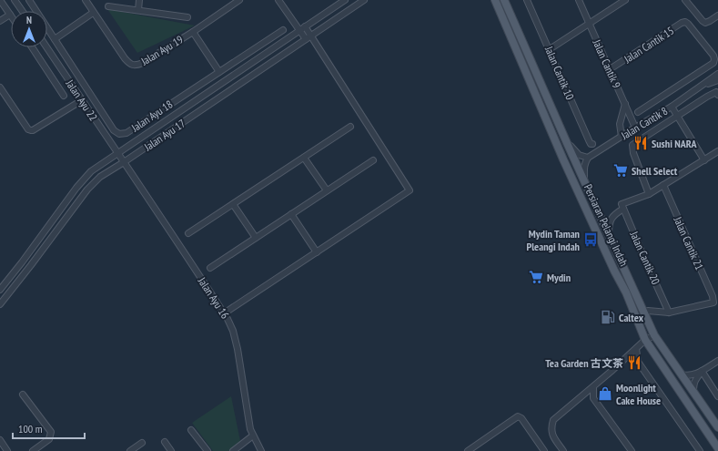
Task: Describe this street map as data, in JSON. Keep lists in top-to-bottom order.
{
  "streets": {
    "main road": ["Persiaran Pelangi Indah"],
    "street": [
      "Jalan Cantik 15",
      "Jalan Ayu 19",
      "Jalan Cantik 9",
      "Jalan Cantik 10",
      "Jalan Ayu 22",
      "Jalan Ayu 18",
      "Jalan Cantik 8",
      "Jalan Ayu 17",
      "Jalan Cantik 21",
      "Jalan Cantik 20",
      "Jalan Ayu 16"
    ]
  },
  "crossings": [
    ["Jalan Cantik 15", "Jalan Cantik 9"],
    ["Jalan Cantik 9", "Jalan Cantik 8"],
    ["Jalan Ayu 22", "Jalan Ayu 17"],
    ["Jalan Ayu 22", "Jalan Ayu 16"],
    ["Jalan Ayu 17", "Jalan Ayu 16"],
    ["Jalan Cantik 21", "Jalan Cantik 20"]
  ],
  "places": {
    "restaurant": ["Sushi NARA", "Tea Garden 古文茶"],
    "supermarket": ["Shell Select", "Mydin"],
    "bus stop": ["Mydin Taman Pleangi Indah"],
    "fuel station": ["Caltex"],
    "shop": ["Moonlight Cake House"]
  },
  "scale_bar": "100 m",
  "north": "top"
}
